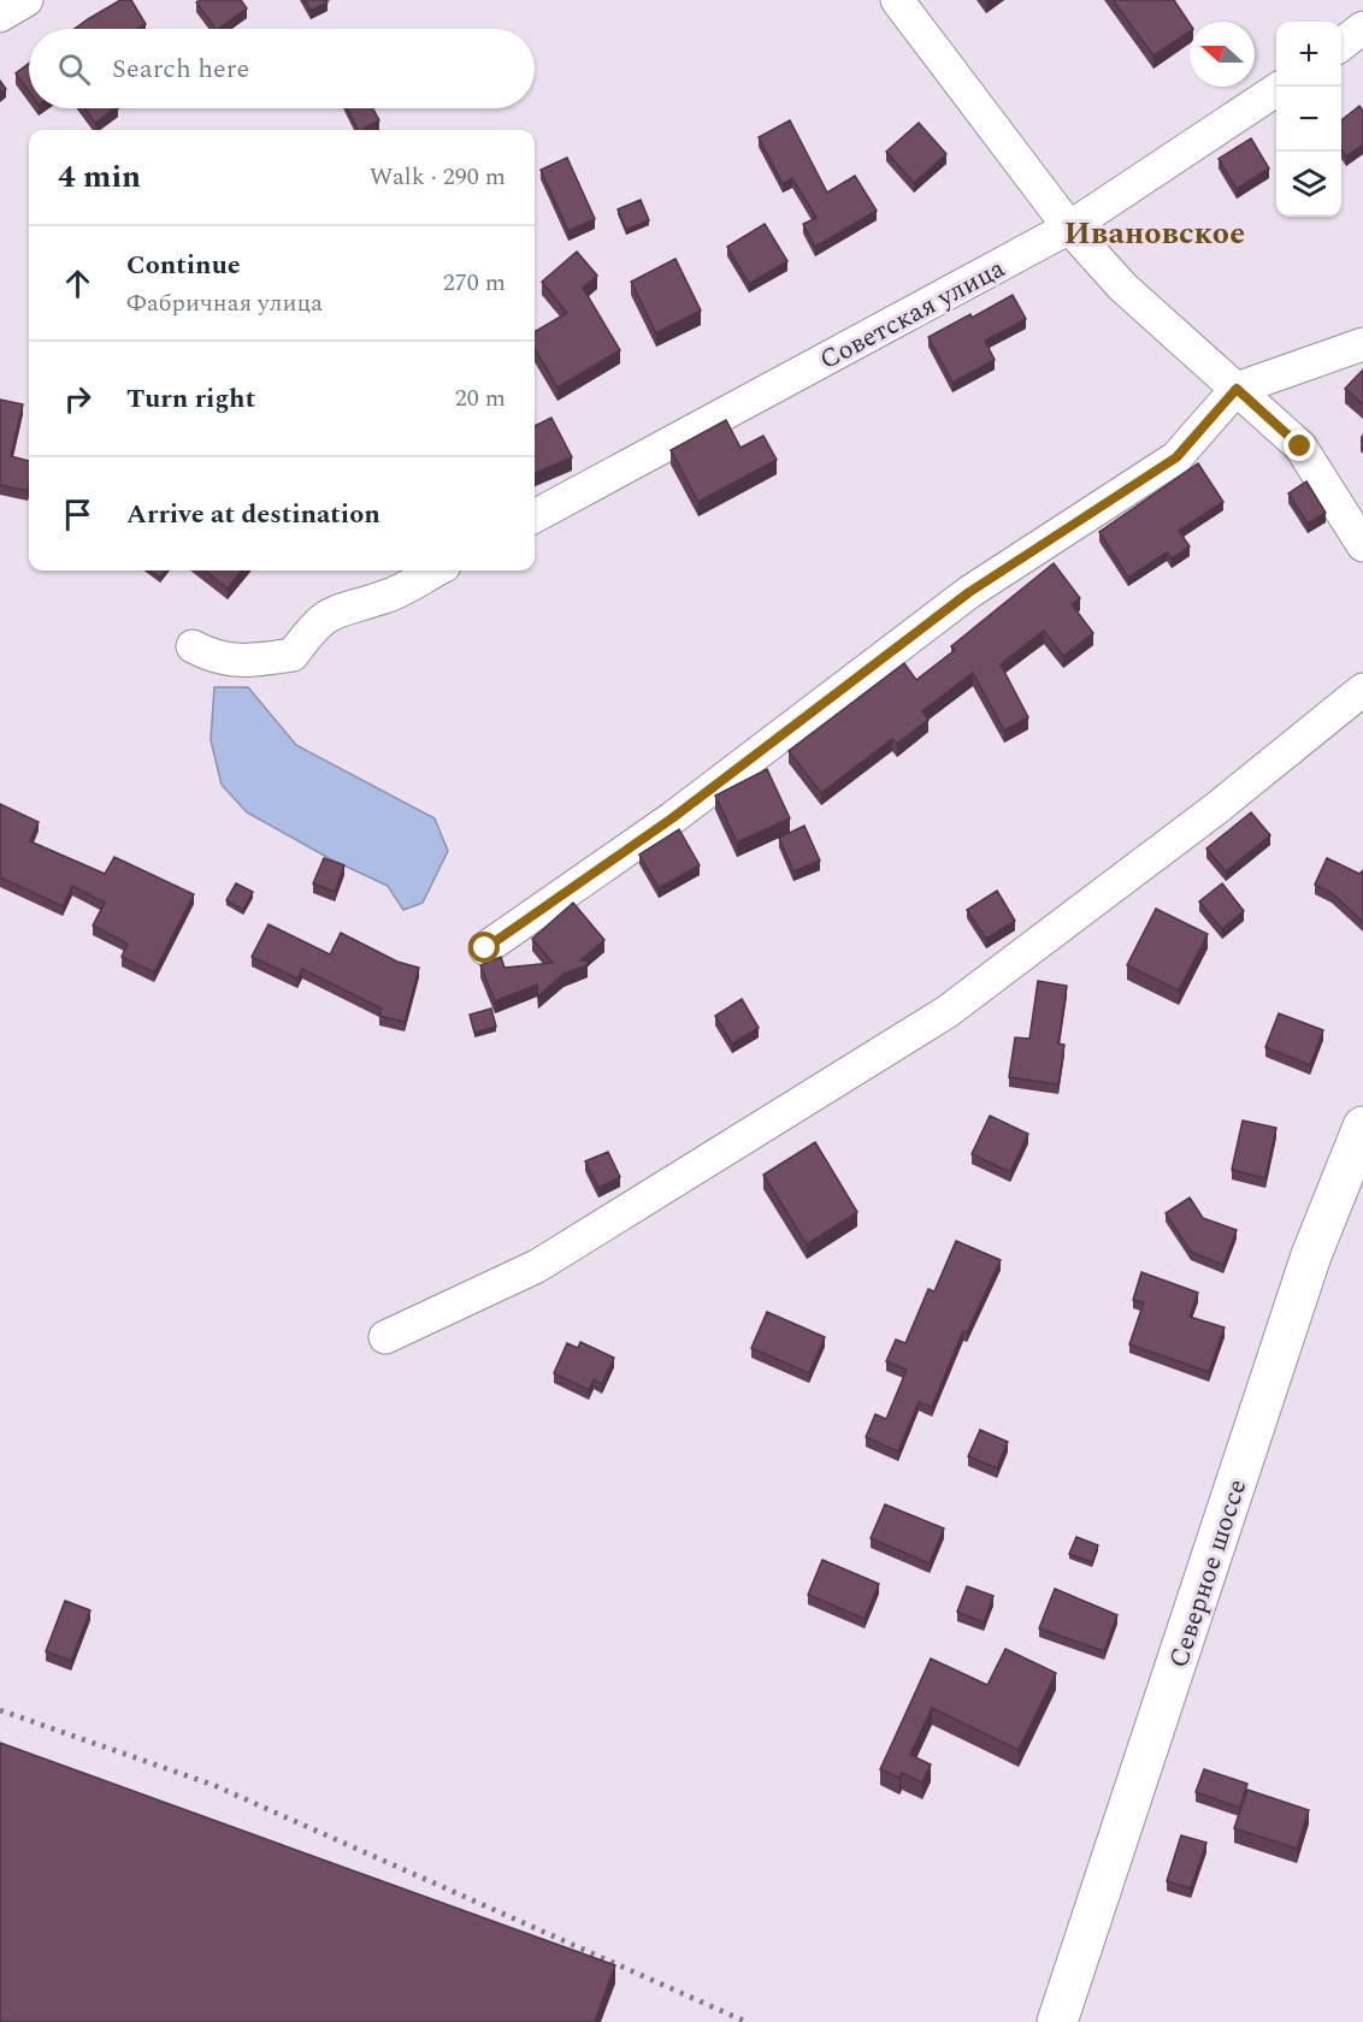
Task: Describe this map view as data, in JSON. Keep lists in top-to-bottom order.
{
  "streets": {
    "main road": ["Северное шоссе"],
    "street": ["Советская улица"]
  },
  "districts": ["Ивановское"],
  "north": "left",
  "page": {
    "map_buttons": ["+", "−"],
    "search": "Search here",
    "heading": ["4 min", "Walk · 290 m"],
    "list": [
      ["Continue", "Фабричная улица", "270 m"],
      ["Turn right", "20 m"],
      "Arrive at destination"
    ]
  }
}
